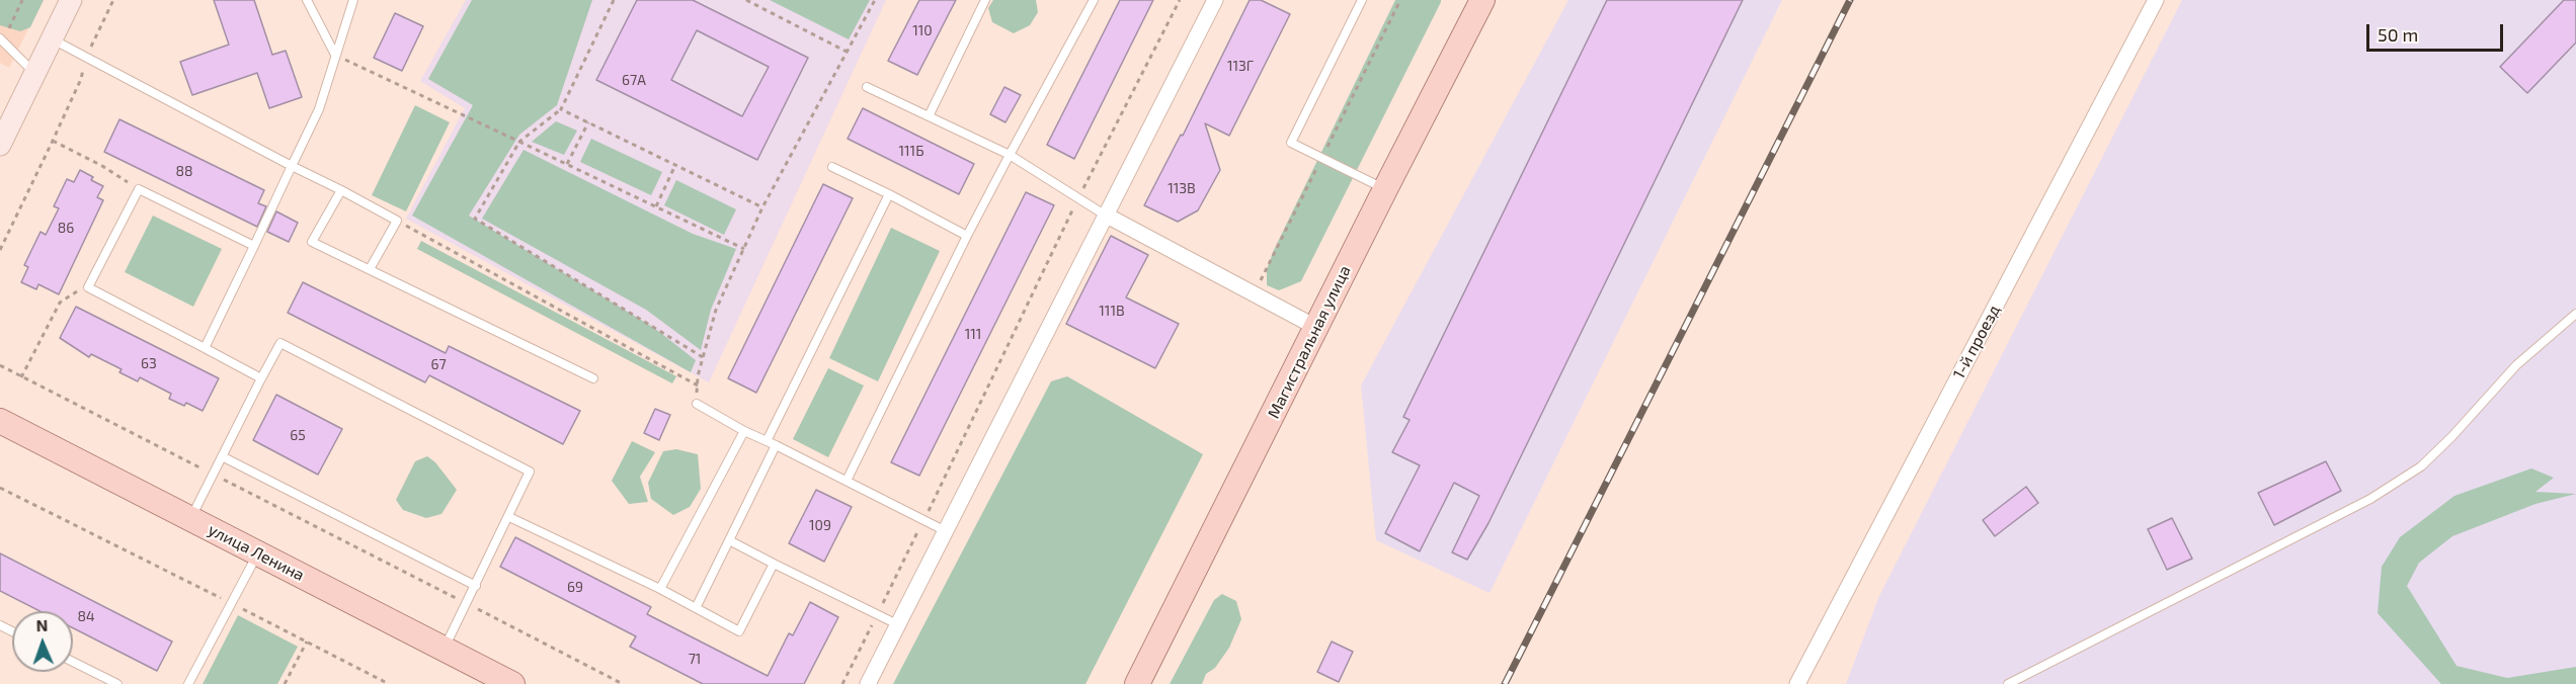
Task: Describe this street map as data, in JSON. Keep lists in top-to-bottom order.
{
  "streets": {
    "main road": ["Магистральная улица", "улица Ленина"],
    "street": ["1-й проезд"]
  },
  "house_numbers": [
    "110",
    "113Г",
    "67А",
    "111Б",
    "88",
    "113В",
    "86",
    "111В",
    "111",
    "63",
    "67",
    "65",
    "109",
    "69",
    "84",
    "71"
  ],
  "scale_bar": "50 m",
  "north": "top"
}
